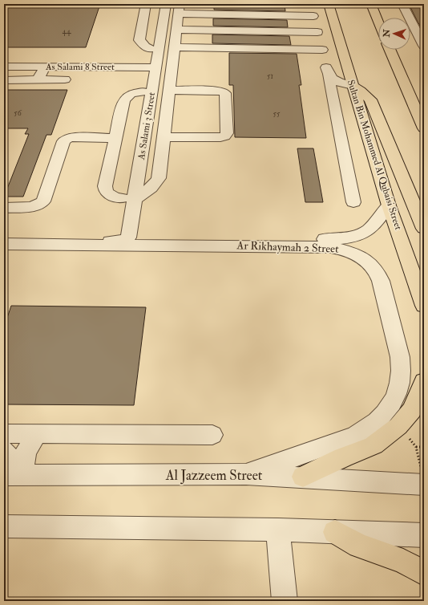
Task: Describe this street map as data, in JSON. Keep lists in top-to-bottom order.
{
  "streets": {
    "main road": ["Sultan Bin Mohammed Al Qubaisi Street"],
    "street": [
      "As Salami 8 Street",
      "As Salami 3 Street",
      "Ar Rikhaymah 2 Street",
      "Al Jazzeem Street"
    ]
  },
  "crossings": [
    ["As Salami 8 Street", "As Salami 3 Street"],
    ["As Salami 3 Street", "Ar Rikhaymah 2 Street"],
    ["Sultan Bin Mohammed Al Qubaisi Street", "Ar Rikhaymah 2 Street"],
    ["Ar Rikhaymah 2 Street", "Al Jazzeem Street"]
  ],
  "house_numbers": [
    "44",
    "51",
    "56",
    "55"
  ],
  "north": "left"
}
